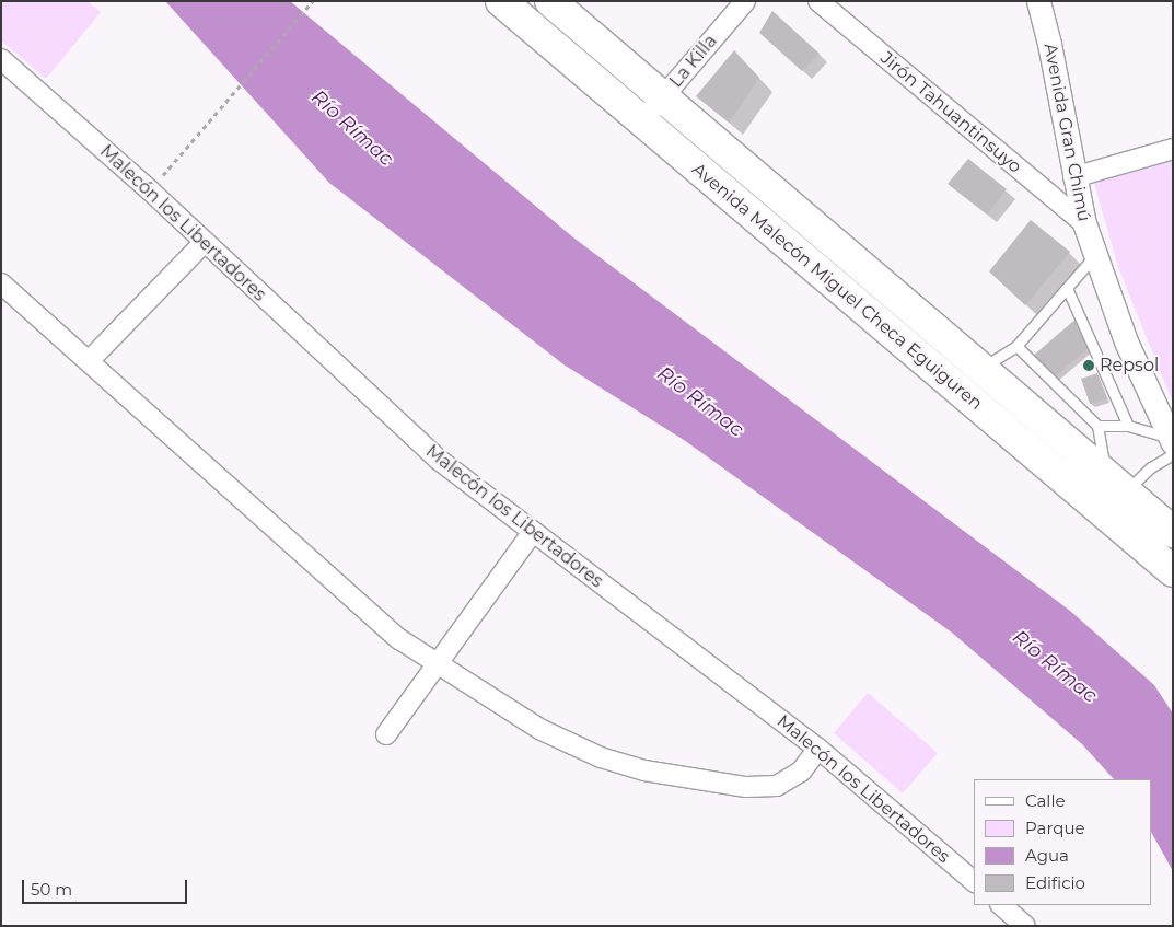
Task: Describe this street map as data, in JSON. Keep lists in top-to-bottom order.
{
  "streets": {
    "main road": ["Avenida Malecón Miguel Checa Eguiguren"],
    "street": [
      "La Killa",
      "Jirón Tahuantinsuyo",
      "Avenida Gran Chimú",
      "Malecón los Libertadores"
    ]
  },
  "crossings": [
    ["La Killa", "Avenida Malecón Miguel Checa Eguiguren"],
    ["Jirón Tahuantinsuyo", "Avenida Gran Chimú"]
  ],
  "water": ["Río Rímac"],
  "places": ["Repsol"],
  "legend": [
    "Calle",
    "Parque",
    "Agua",
    "Edificio"
  ],
  "scale_bar": "50 m"
}
